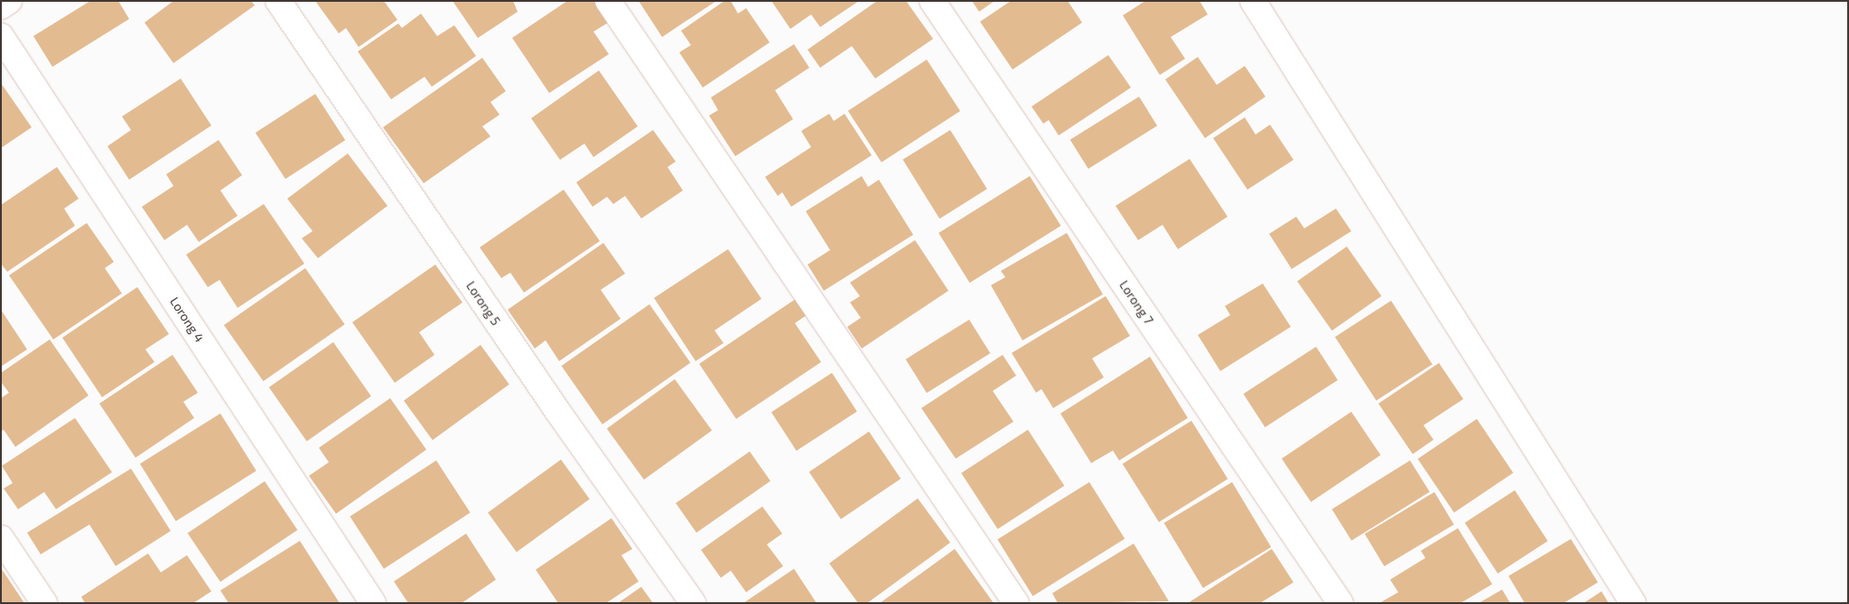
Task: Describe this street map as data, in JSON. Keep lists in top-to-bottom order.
{
  "streets": {
    "street": ["Lorong 7", "Lorong 5", "Lorong 4"]
  }
}
